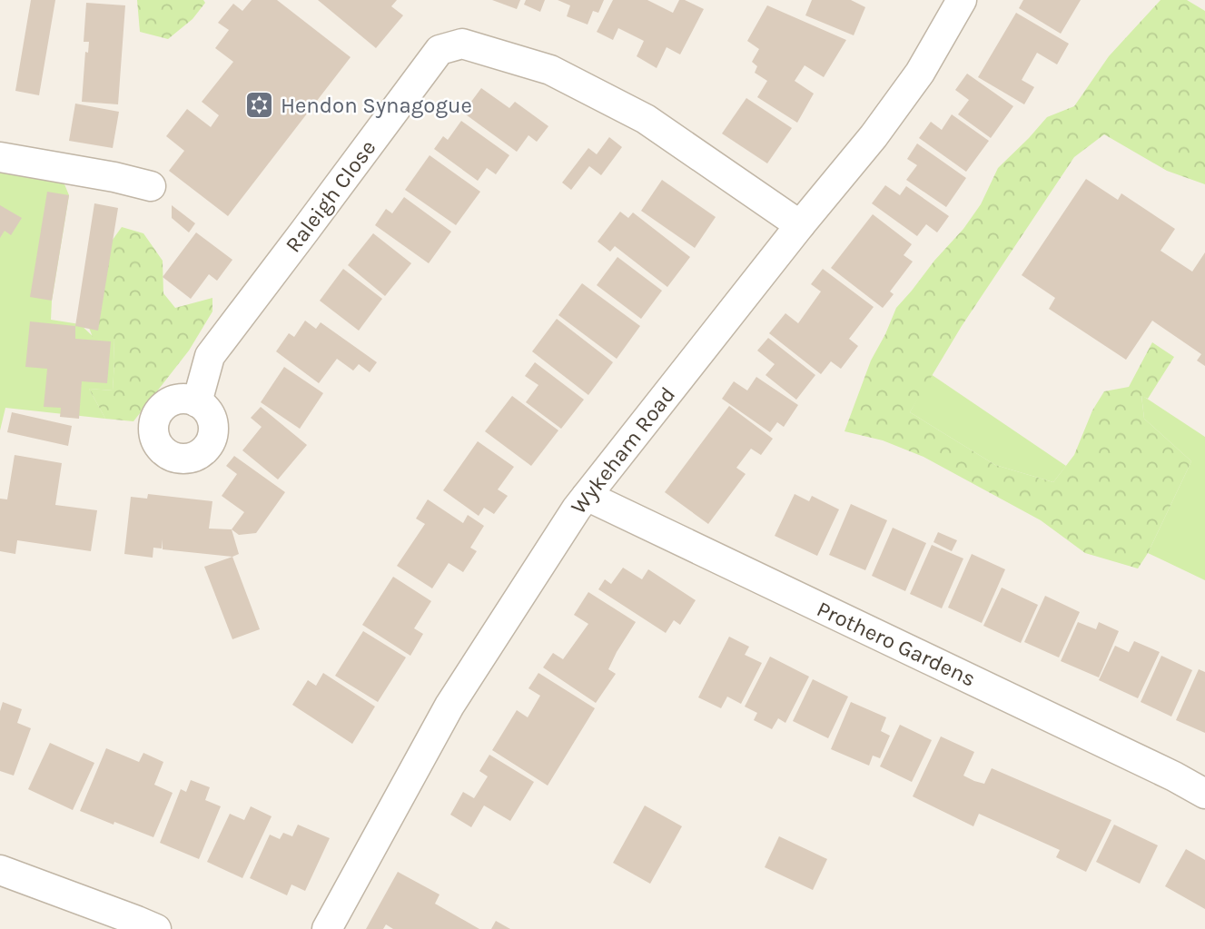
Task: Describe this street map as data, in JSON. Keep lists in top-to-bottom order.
{
  "streets": {
    "street": ["Raleigh Close", "Wykeham Road", "Prothero Gardens"]
  },
  "crossings": [
    ["Raleigh Close", "Wykeham Road"],
    ["Wykeham Road", "Prothero Gardens"]
  ],
  "places": {
    "synagogue": ["Hendon Synagogue"]
  }
}
